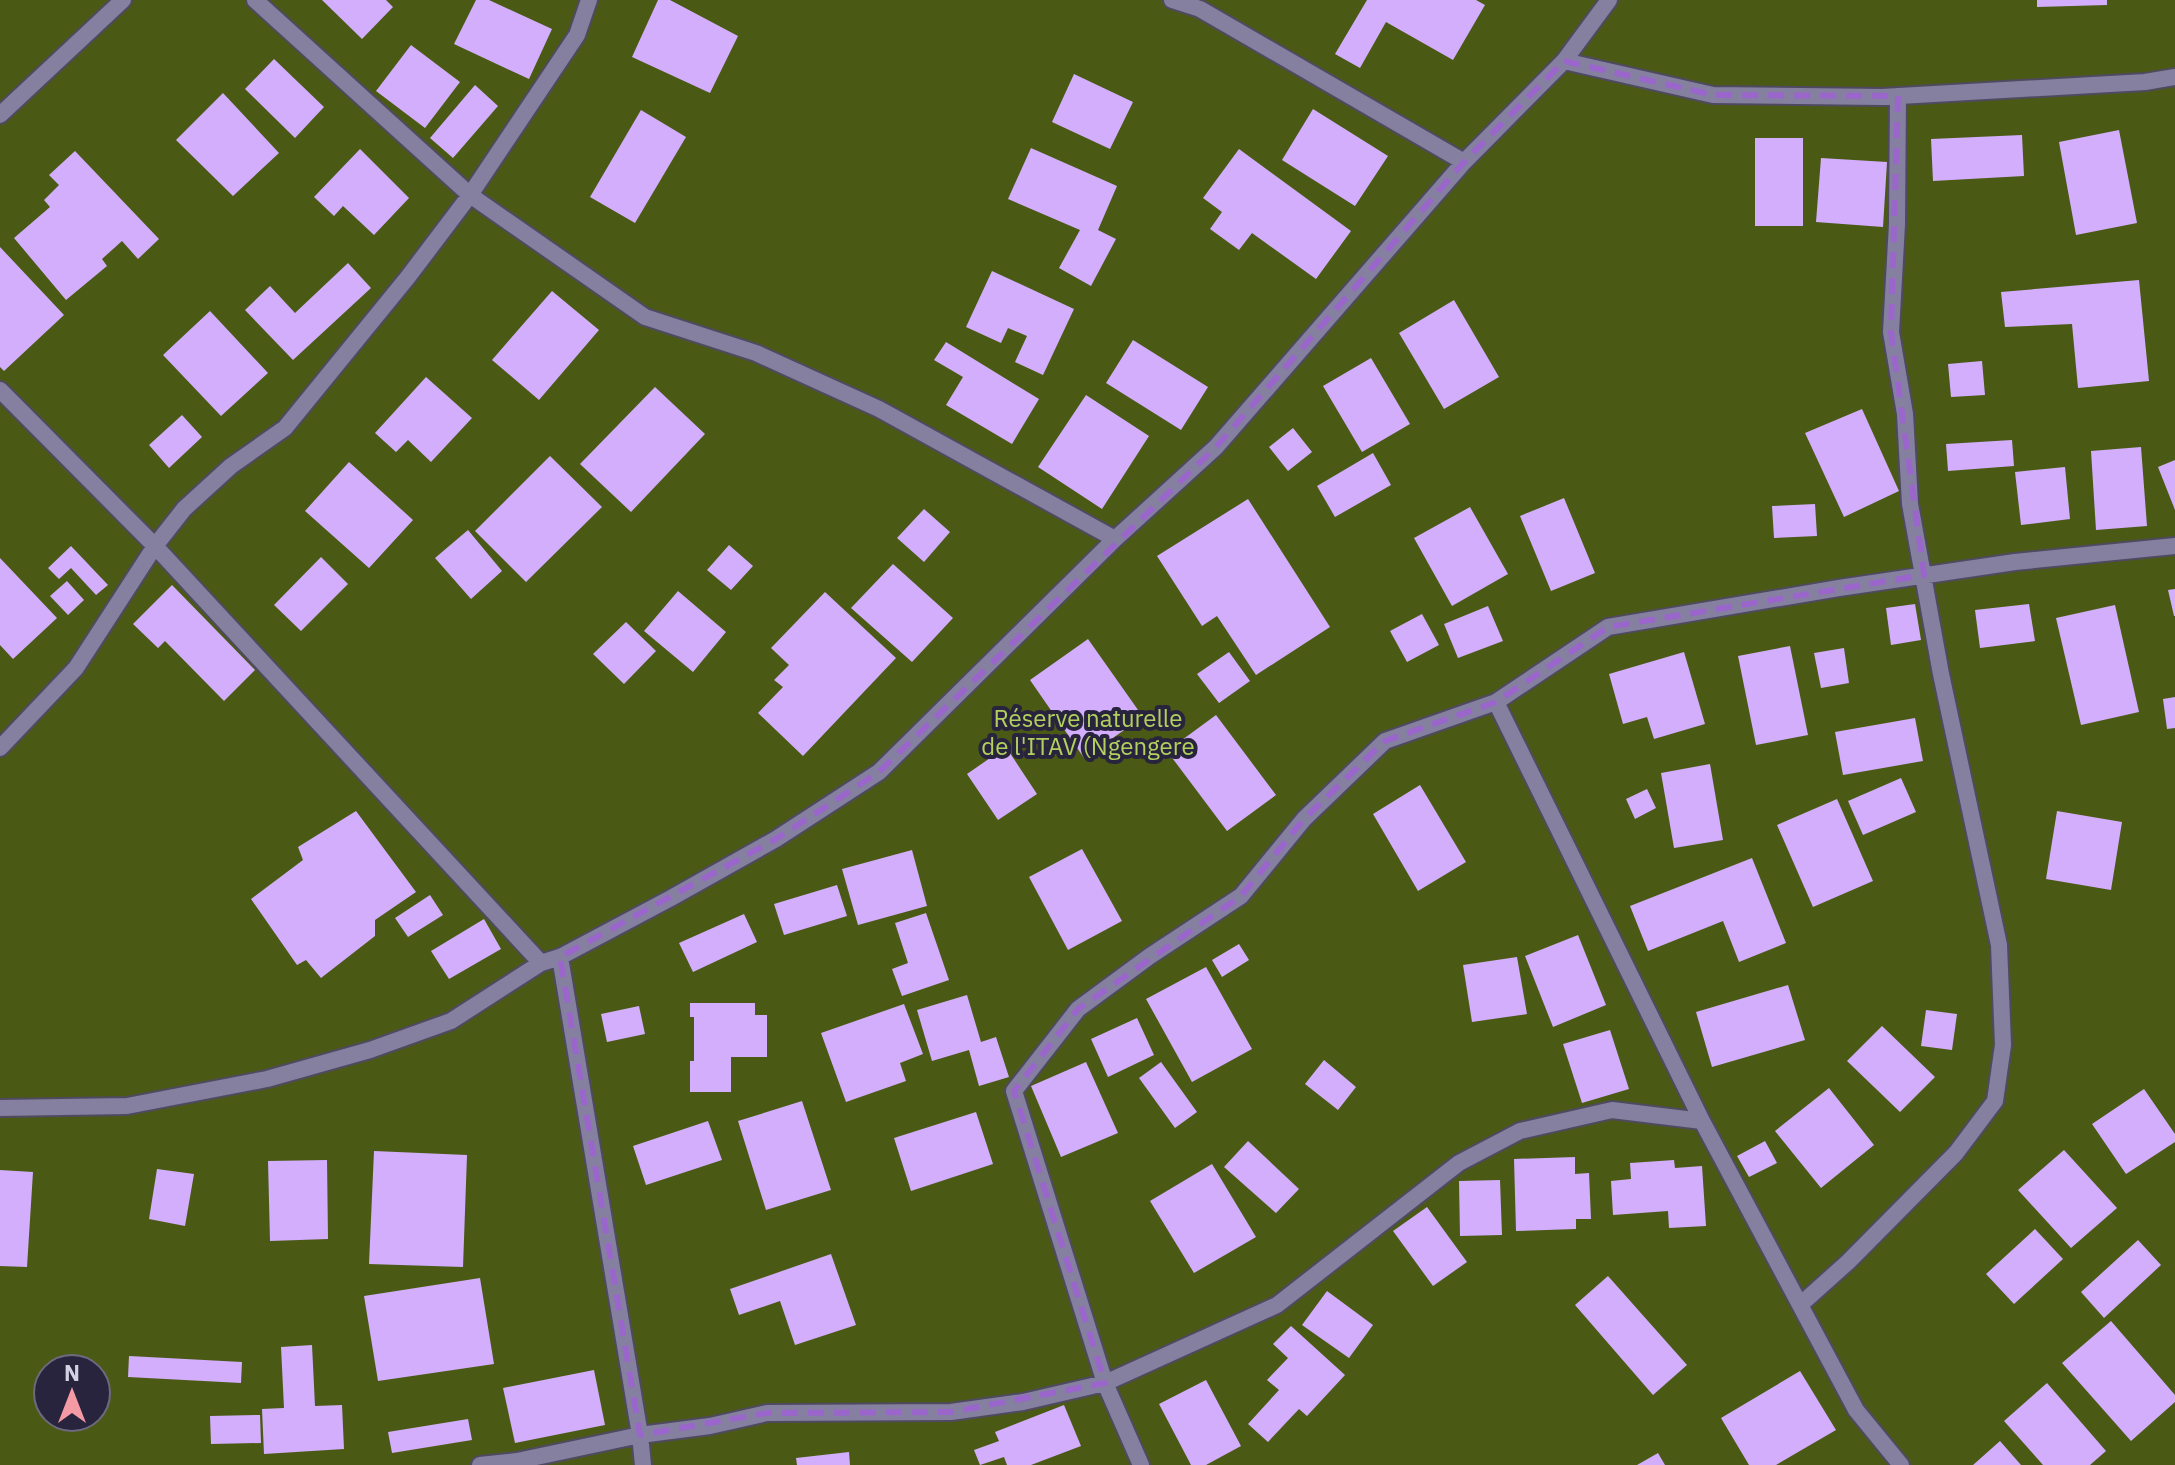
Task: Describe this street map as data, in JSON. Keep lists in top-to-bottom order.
{
  "parks": ["Réserve naturelle de l'ITAV (Ngengere"],
  "north": "top"
}
